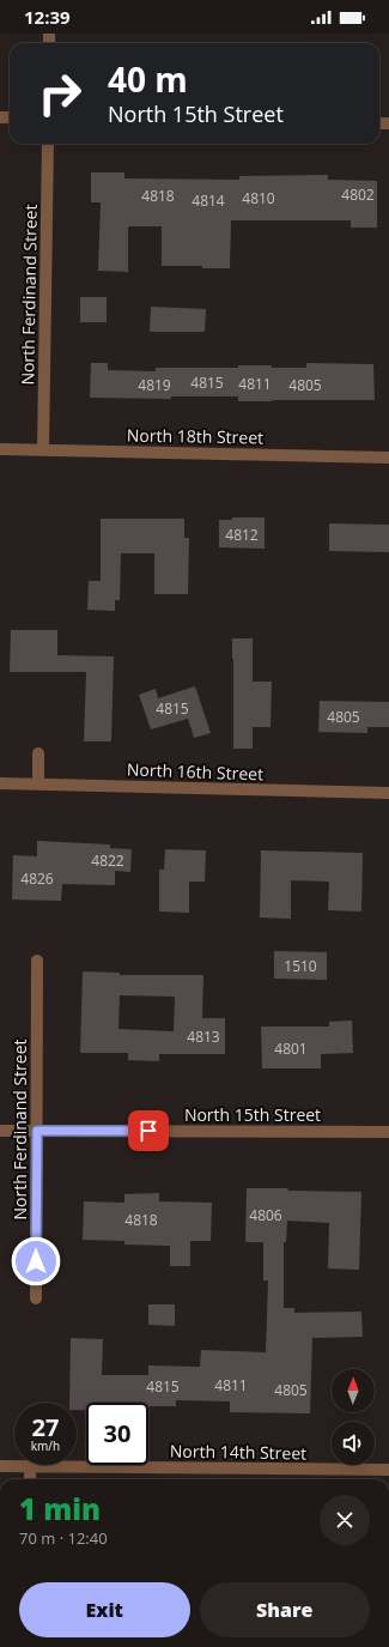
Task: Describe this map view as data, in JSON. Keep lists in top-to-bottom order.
{
  "streets": {
    "street": [
      "North Ferdinand Street",
      "North 18th Street",
      "North 16th Street",
      "North 15th Street",
      "North 14th Street"
    ]
  },
  "crossings": [
    ["North Ferdinand Street", "North 18th Street"],
    ["North Ferdinand Street", "North 15th Street"]
  ],
  "house_numbers": [
    "4802",
    "4818",
    "4810",
    "4814",
    "4815",
    "4811",
    "4819",
    "4805",
    "4812",
    "4815",
    "4805",
    "4822",
    "4826",
    "1510",
    "4813",
    "4801",
    "4806",
    "4818",
    "4811",
    "4815",
    "4805"
  ],
  "north": "top",
  "page": {
    "status": "12:39",
    "turn": ["40 m", "North 15th Street"],
    "speed": "27 km/h",
    "limit": "30",
    "heading": ["1 min", "70 m · 12:40"],
    "buttons": ["Exit", "Share"]
  }
}
